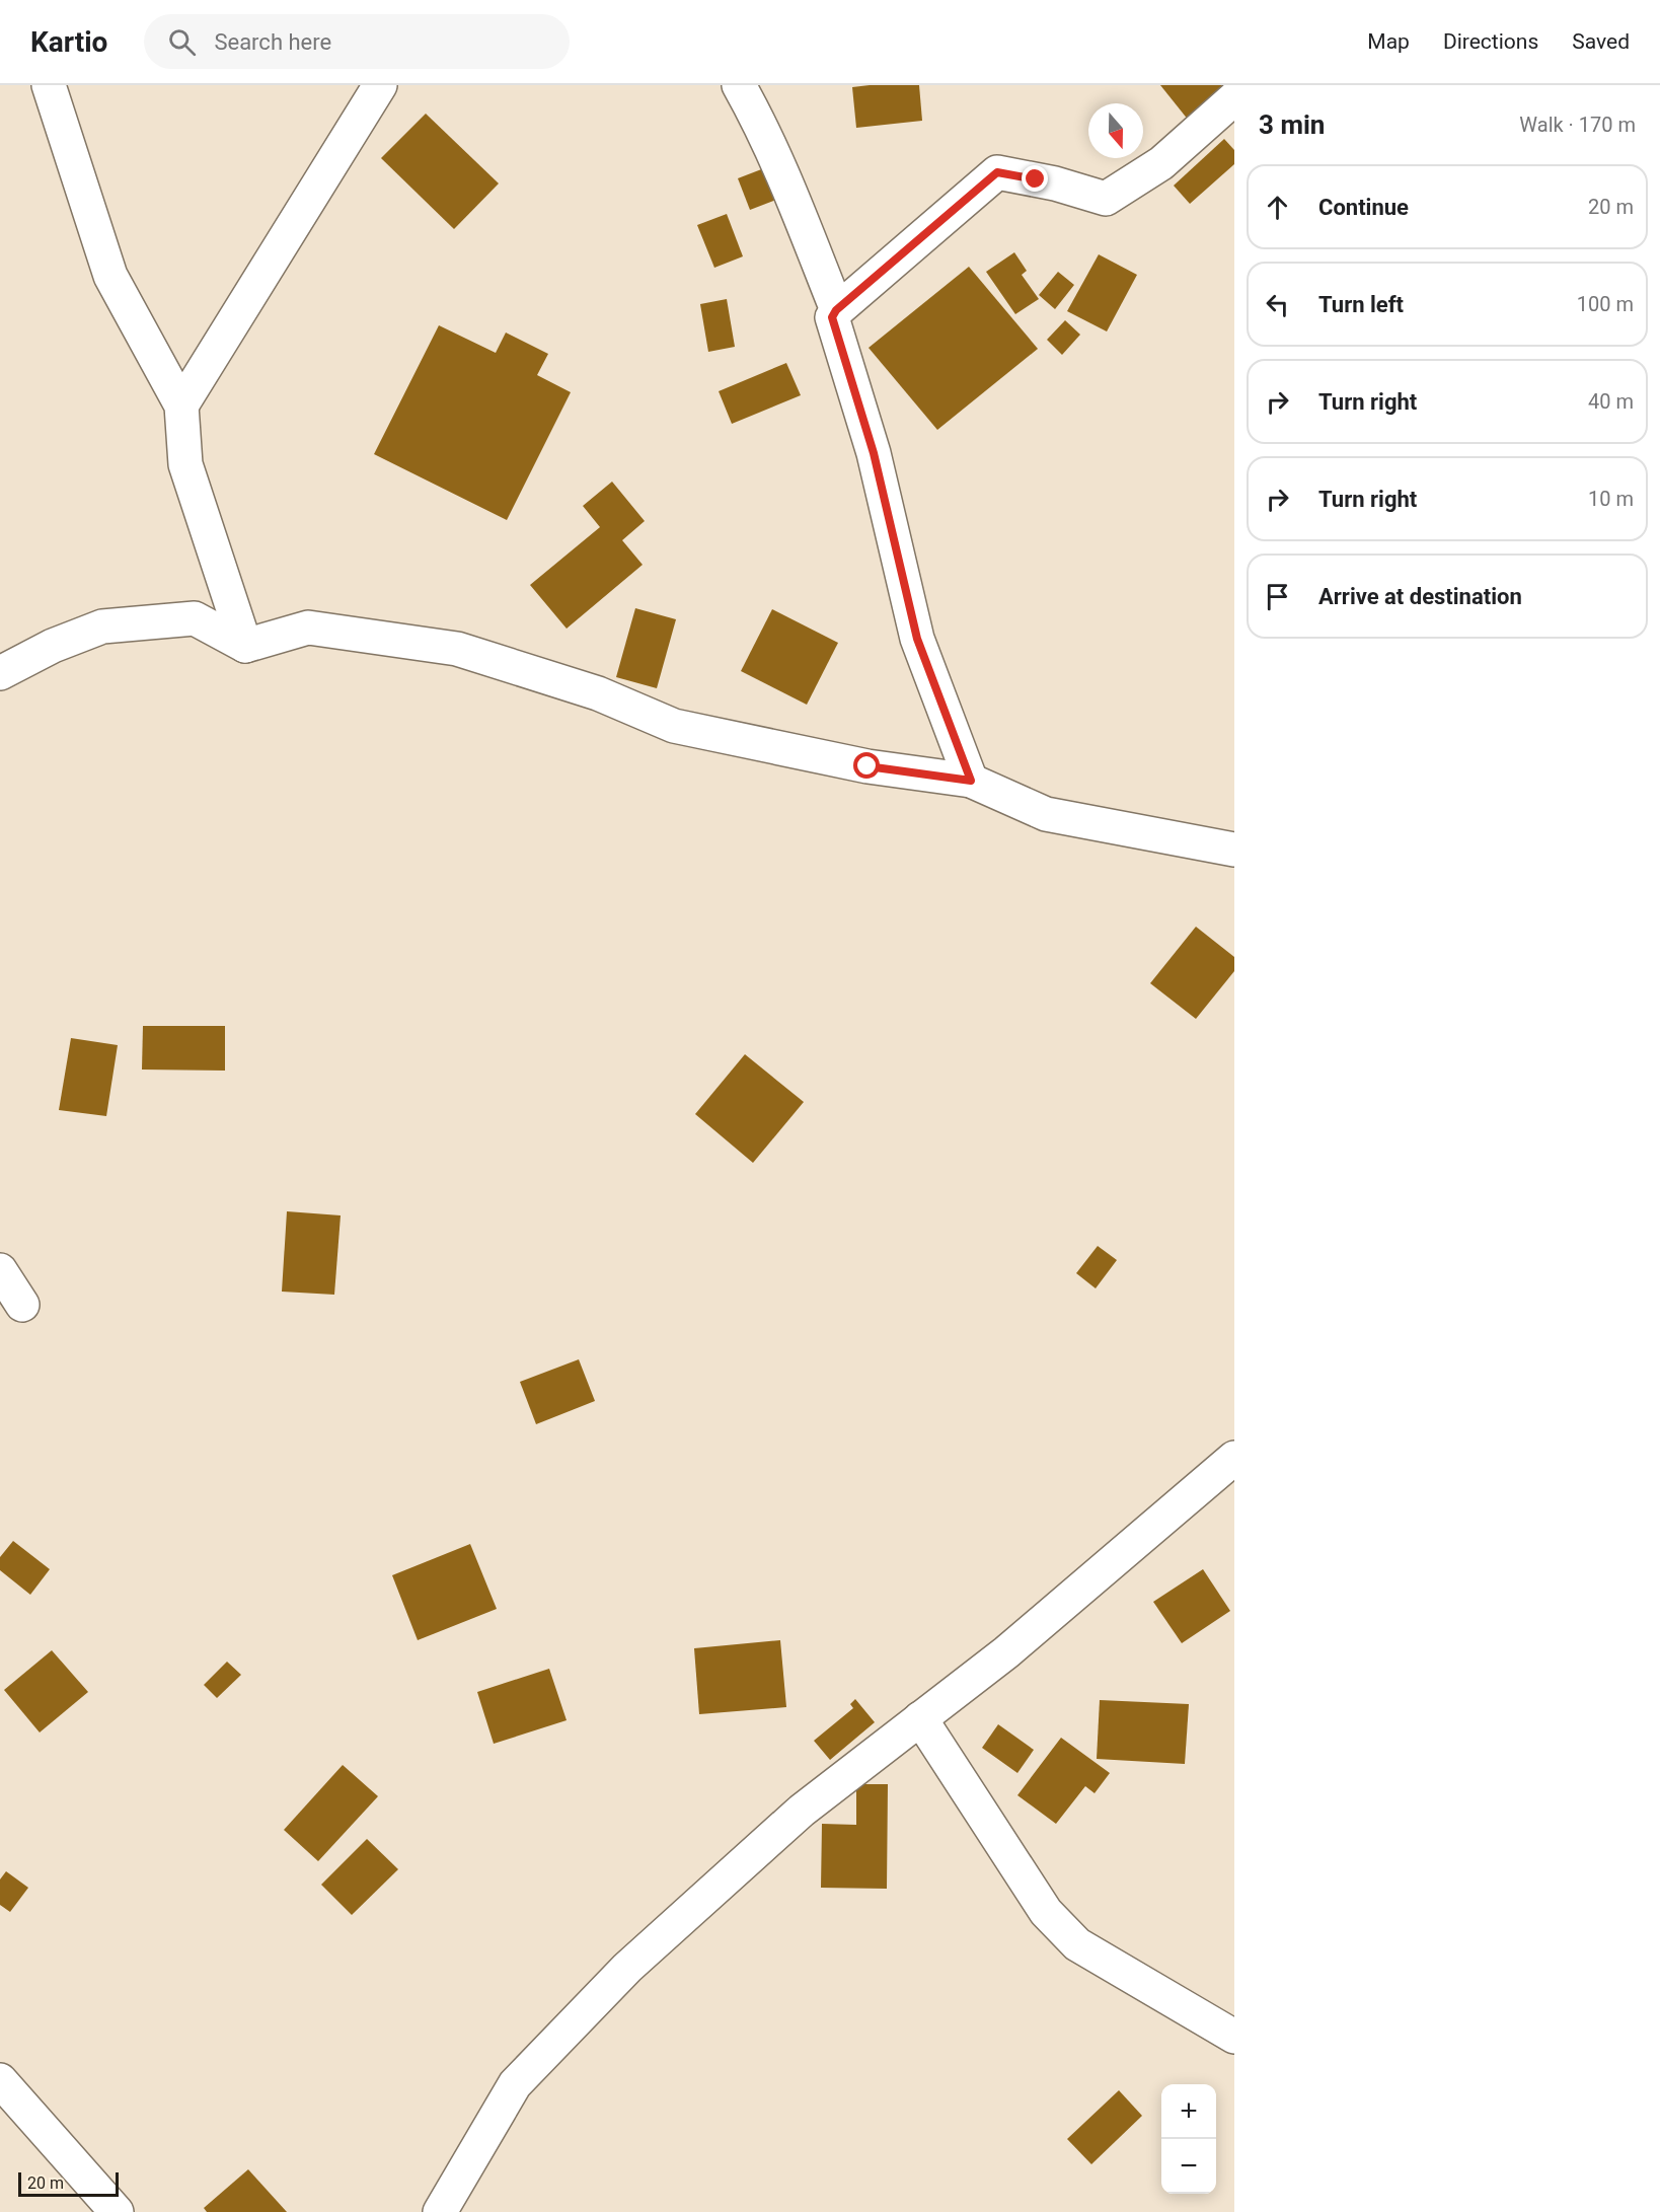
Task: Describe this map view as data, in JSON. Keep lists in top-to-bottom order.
{
  "scale_bar": "20 m",
  "north": "bottom",
  "page": {
    "header": "Kartio",
    "search": "Search here",
    "nav": ["Map", "Directions", "Saved"],
    "heading": ["3 min", "Walk · 170 m"],
    "list": [
      ["Continue", "20 m"],
      ["Turn left", "100 m"],
      ["Turn right", "40 m"],
      ["Turn right", "10 m"],
      "Arrive at destination"
    ],
    "map_buttons": ["+", "−"],
    "scale": "20 m"
  }
}
